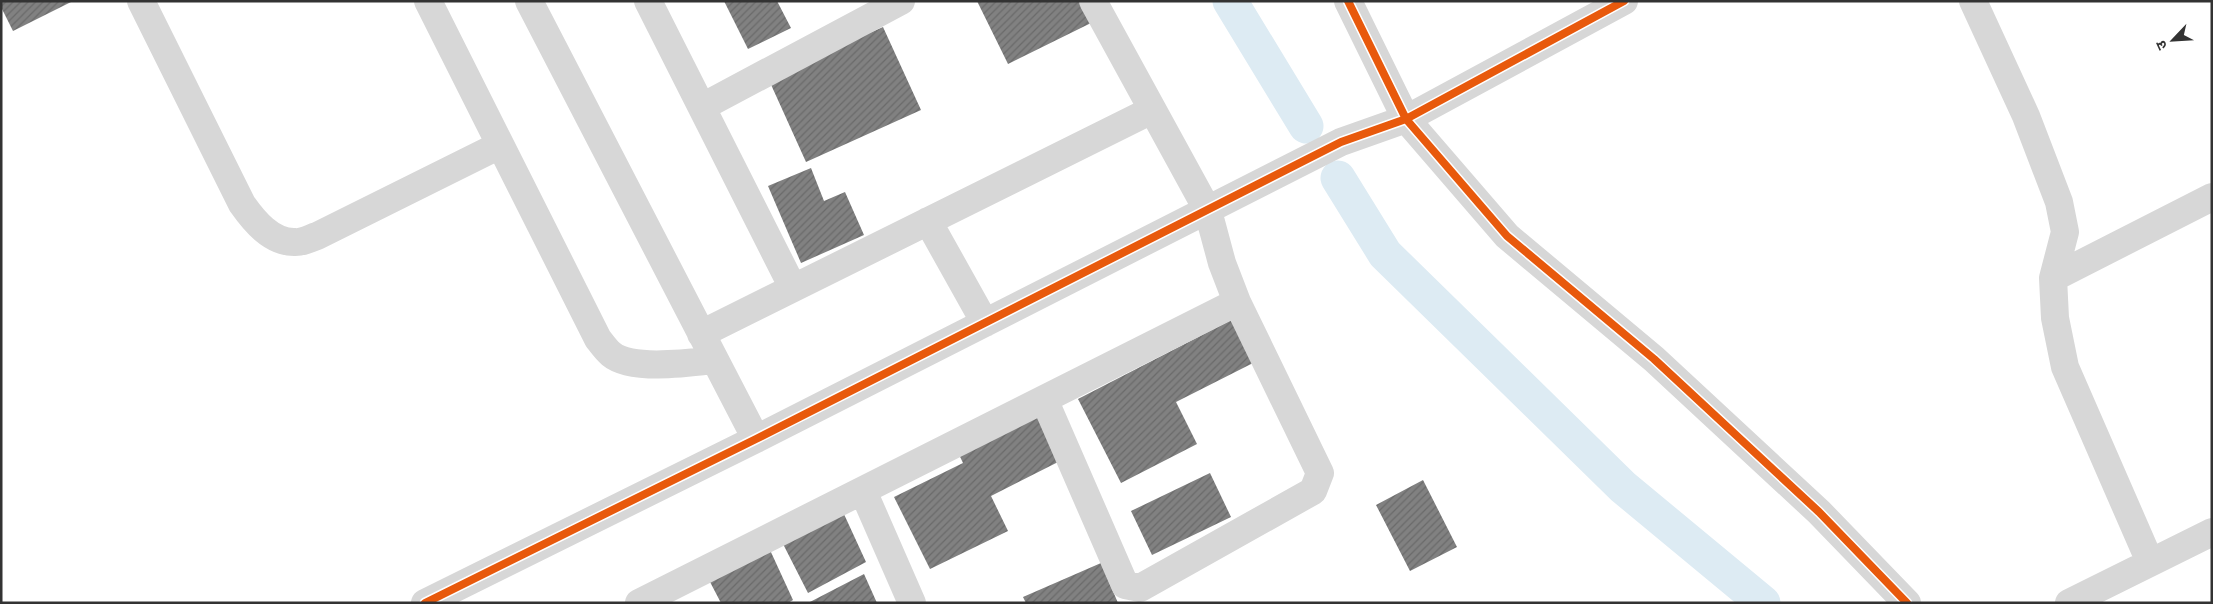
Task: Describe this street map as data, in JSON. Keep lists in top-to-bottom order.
{
  "north": "bottom left"
}
